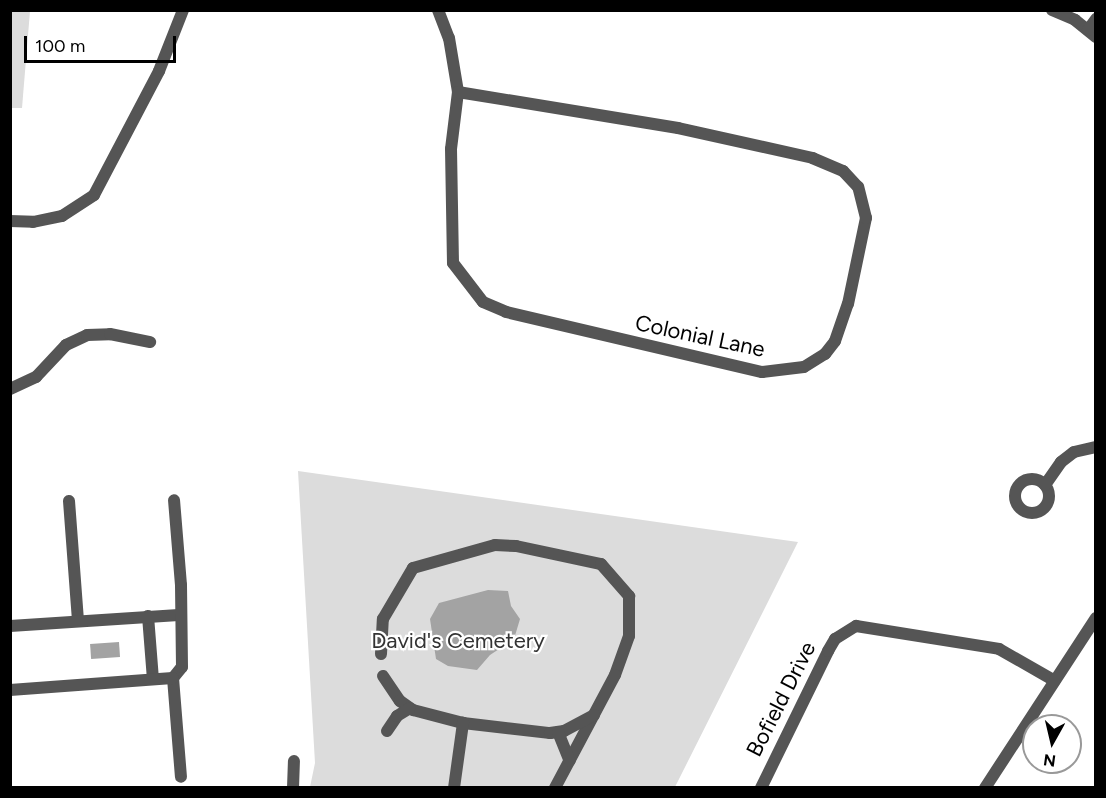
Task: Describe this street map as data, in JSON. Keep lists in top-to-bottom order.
{
  "streets": {
    "street": ["Colonial Lane", "Bofield Drive"]
  },
  "parks": ["David's Cemetery"],
  "scale_bar": "100 m",
  "north": "bottom"
}
